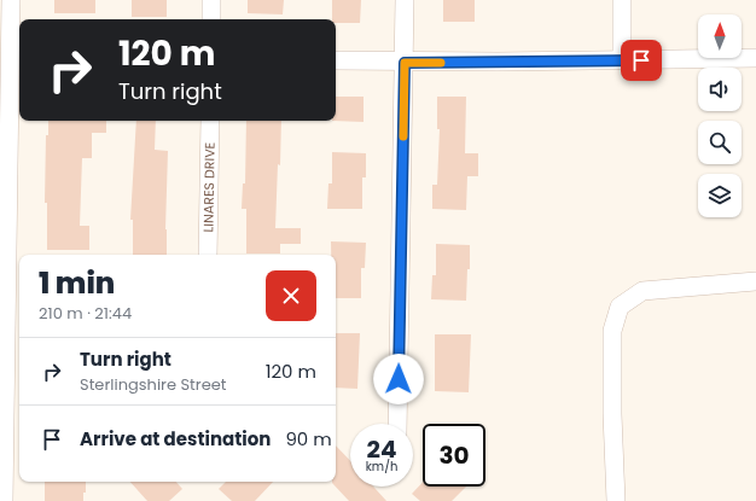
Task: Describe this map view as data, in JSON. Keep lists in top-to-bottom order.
{
  "streets": {
    "street": ["LINARES DRIVE"]
  },
  "north": "top",
  "page": {
    "turn": ["120 m", "Turn right"],
    "heading": ["1 min", "210 m · 21:44"],
    "list": [
      {
        "name": "Turn right",
        "note": "Sterlingshire Street",
        "value": "120 m"
      },
      {
        "name": "Arrive at destination",
        "value": "90 m"
      }
    ],
    "speed": "24 km/h",
    "limit": "30"
  }
}
